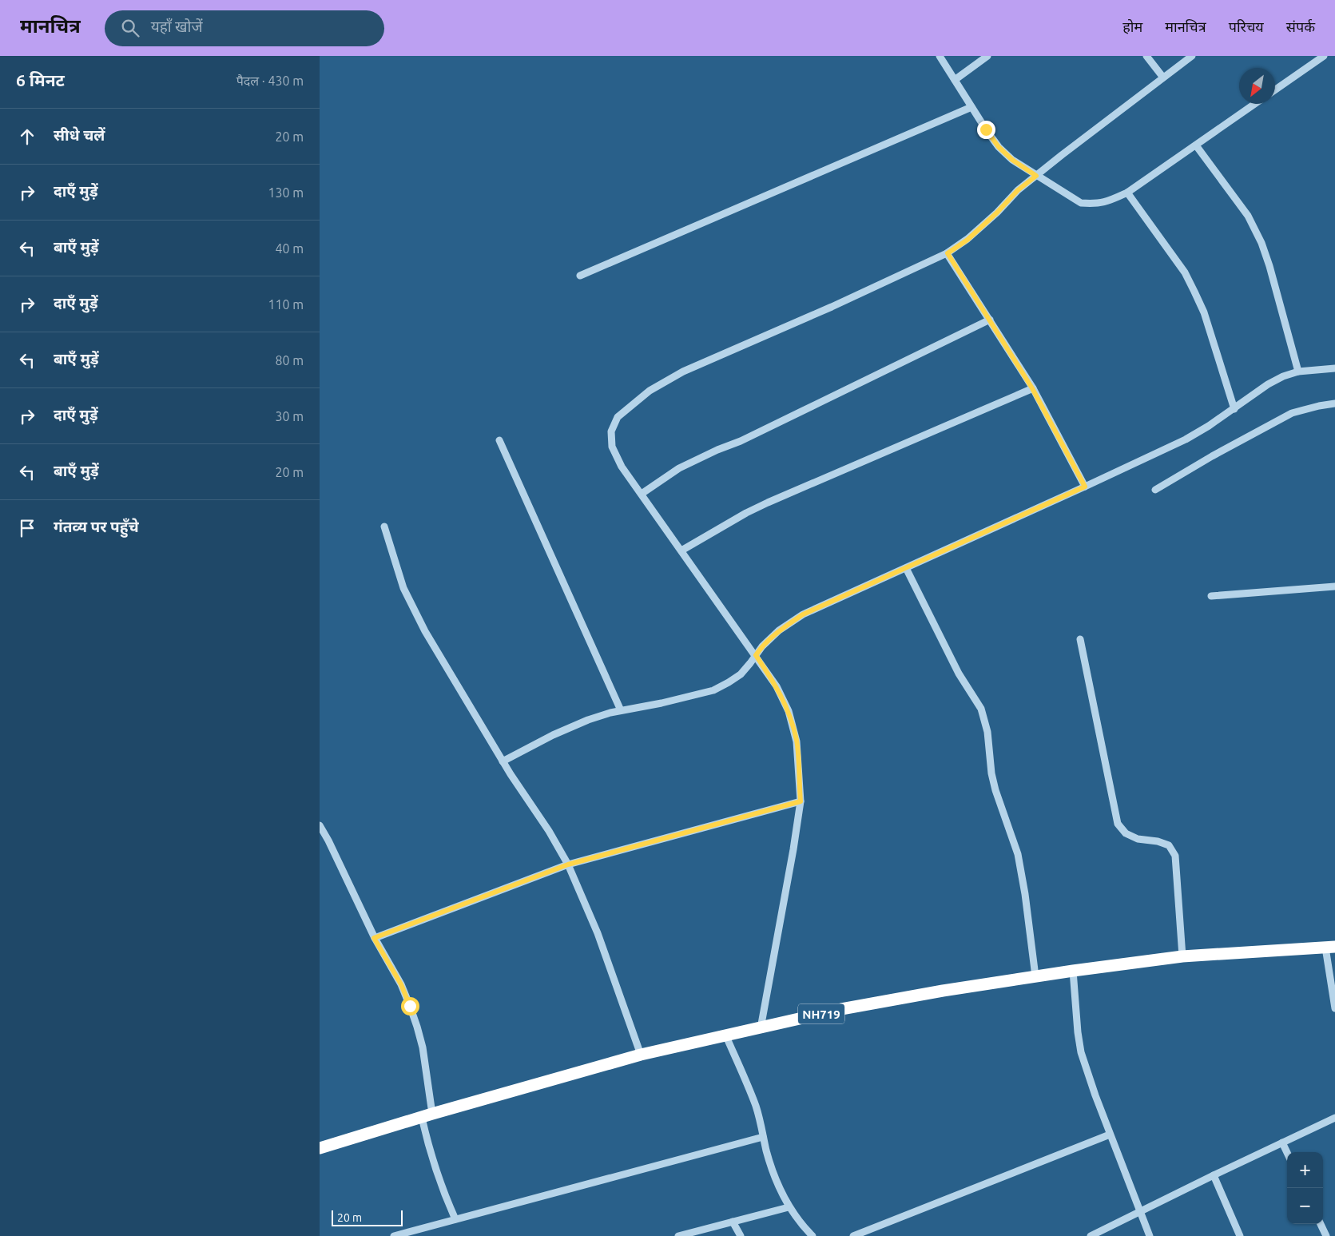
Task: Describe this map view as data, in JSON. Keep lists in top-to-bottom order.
{
  "streets": {
    "highway": ["NH719"]
  },
  "scale_bar": "20 m",
  "north": "bottom left",
  "page": {
    "header": "मानचित्र",
    "search": "यहाँ खोजें",
    "nav": [
      "होम",
      "मानचित्र",
      "परिचय",
      "संपर्क"
    ],
    "heading": ["6 मिनट", "पैदल · 430 m"],
    "list": [
      ["सीधे चलें", "20 m"],
      ["दाएँ मुड़ें", "130 m"],
      ["बाएँ मुड़ें", "40 m"],
      ["दाएँ मुड़ें", "110 m"],
      ["बाएँ मुड़ें", "80 m"],
      ["दाएँ मुड़ें", "30 m"],
      ["बाएँ मुड़ें", "20 m"],
      "गंतव्य पर पहुँचे"
    ],
    "map_buttons": ["+", "−"],
    "scale": "20 m"
  }
}
